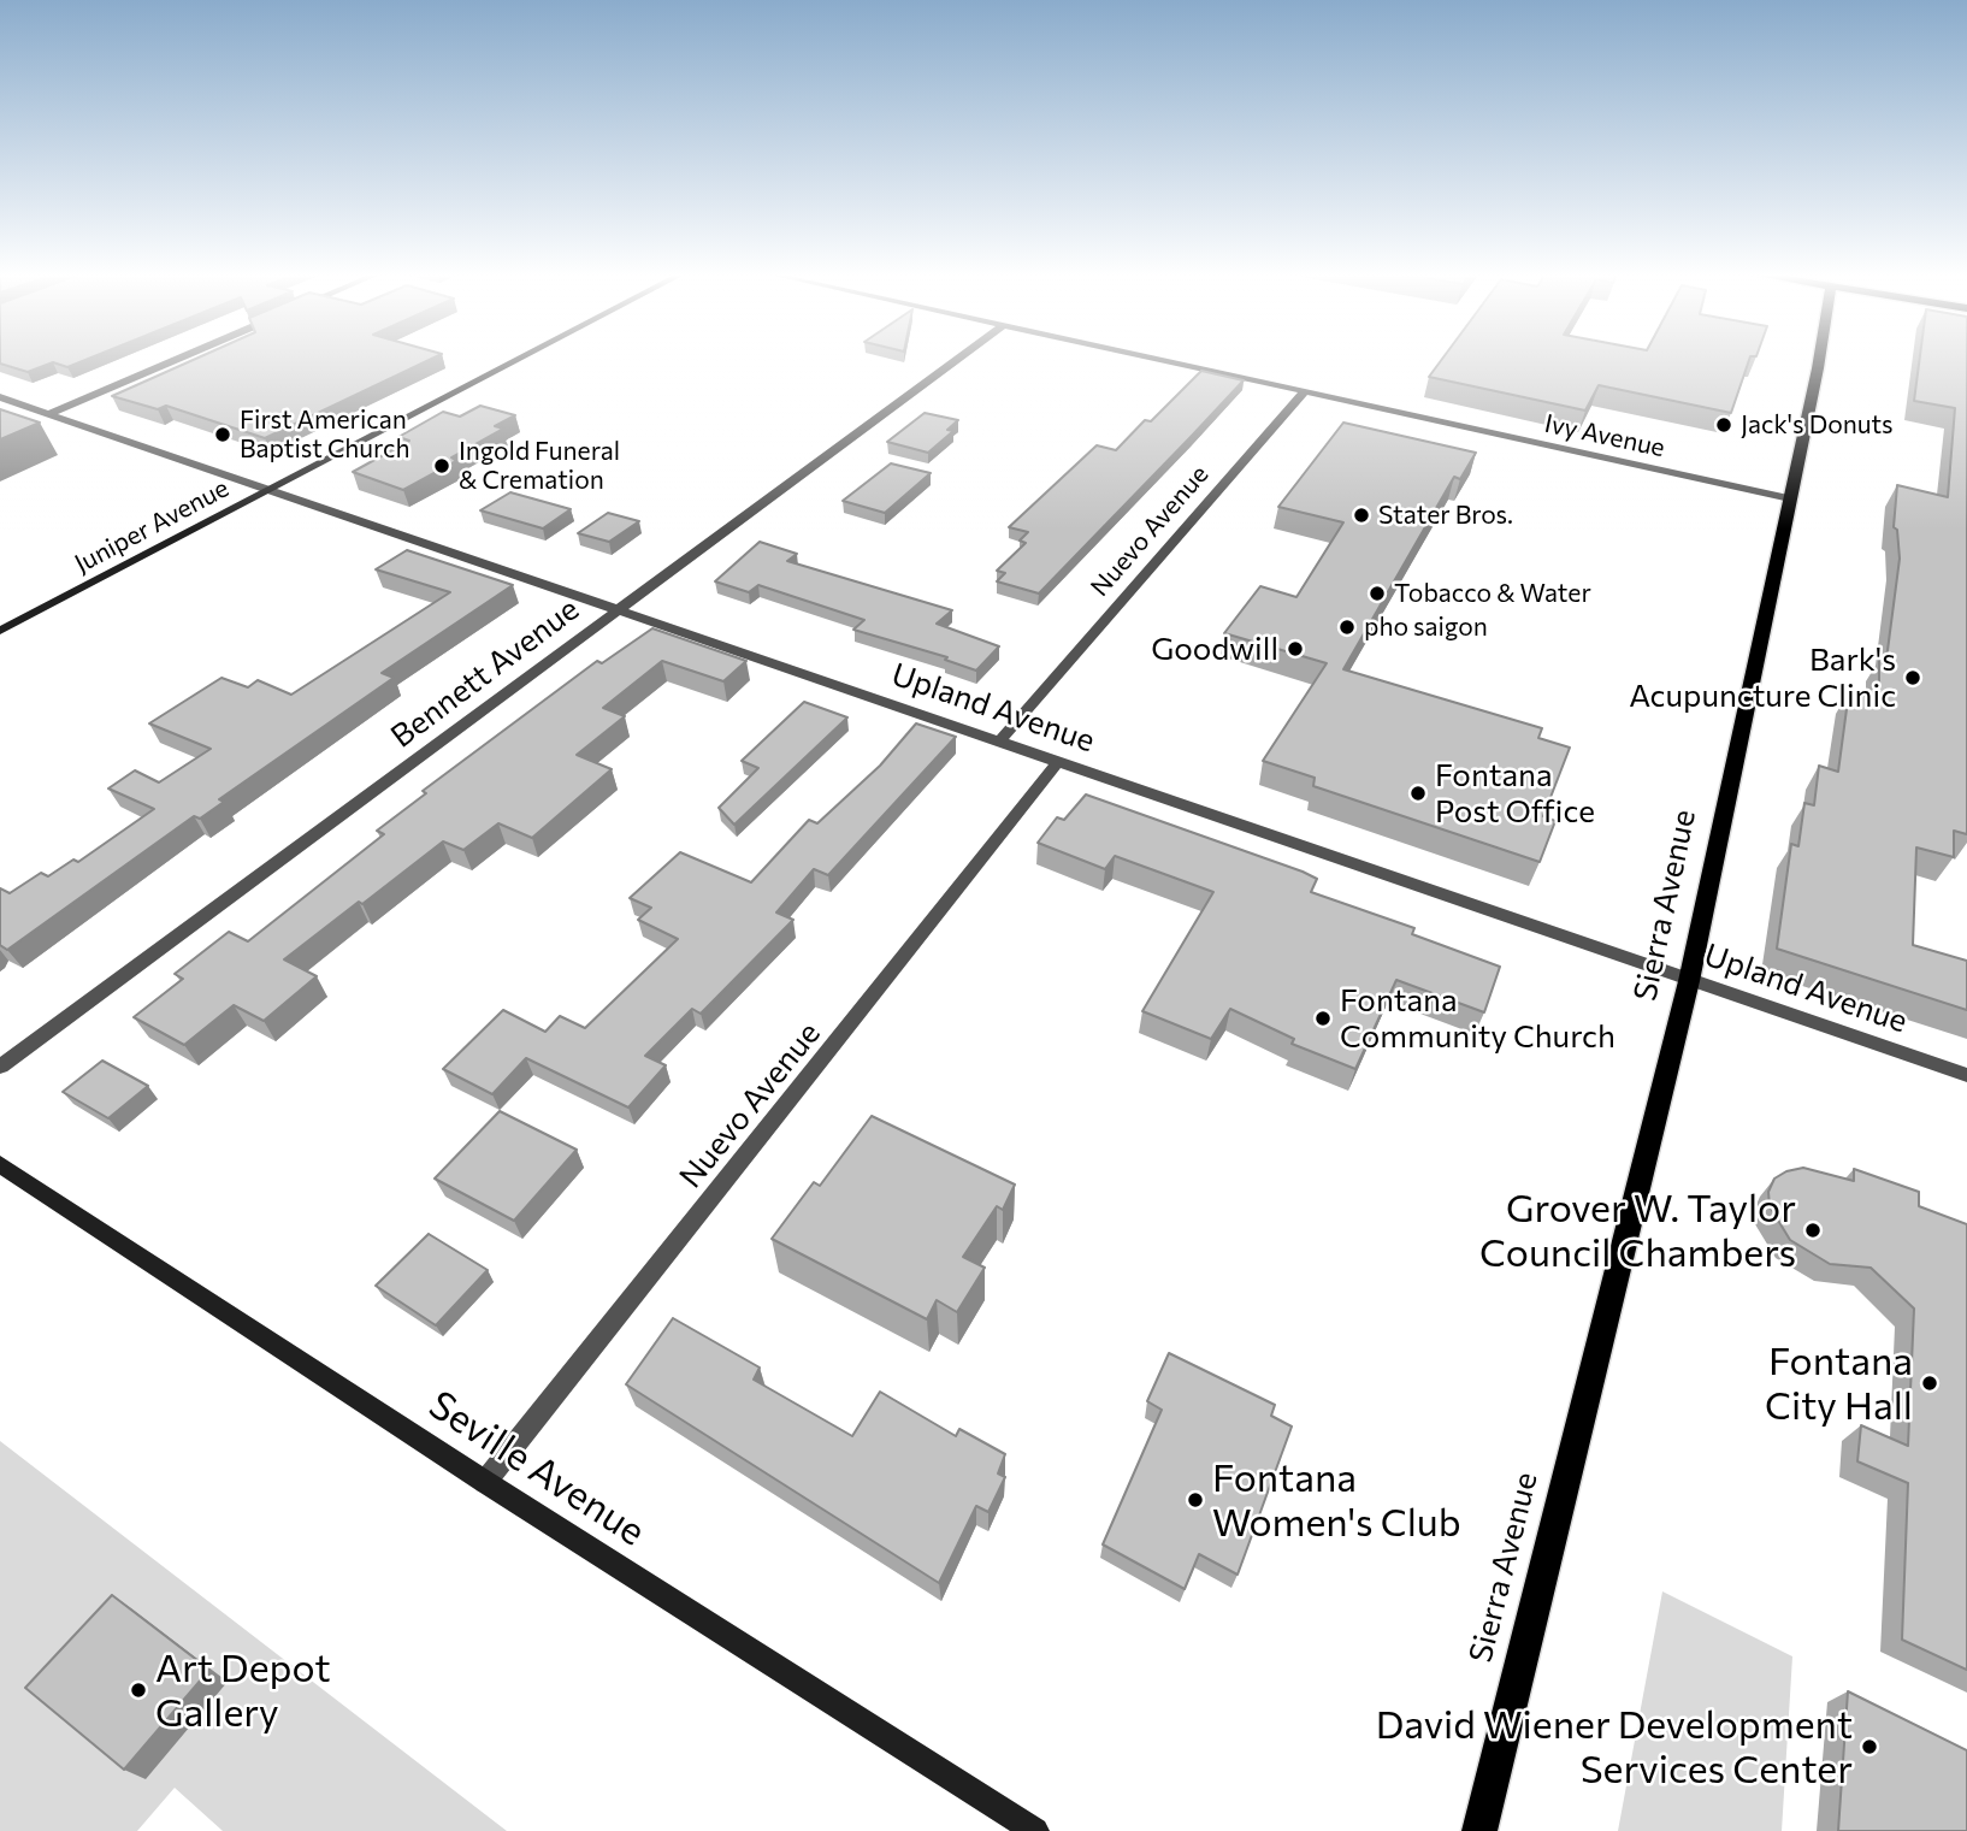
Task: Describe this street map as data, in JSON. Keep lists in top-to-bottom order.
{
  "streets": {
    "main road": ["Sierra Avenue"],
    "street": [
      "Ivy Avenue",
      "Juniper Avenue",
      "Nuevo Avenue",
      "Bennett Avenue",
      "Upland Avenue",
      "Seville Avenue"
    ]
  },
  "crossings": [
    ["Ivy Avenue", "Nuevo Avenue"],
    ["Ivy Avenue", "Sierra Avenue"],
    ["Juniper Avenue", "Upland Avenue"],
    ["Nuevo Avenue", "Upland Avenue"],
    ["Nuevo Avenue", "Seville Avenue"],
    ["Bennett Avenue", "Upland Avenue"],
    ["Upland Avenue", "Sierra Avenue"]
  ],
  "places": [
    "Jack's Donuts",
    "First American Baptist Church",
    "Ingold Funeral & Cremation",
    "Stater Bros.",
    "Tobacco & Water",
    "pho saigon",
    "Goodwill",
    "Bark's Acupuncture Clinic",
    "Fontana Post Office",
    "Fontana Community Church",
    "Grover W. Taylor Council Chambers",
    "Fontana City Hall",
    "Fontana Women's Club",
    "Art Depot Gallery",
    "David Wiener Development Services Center"
  ]
}
